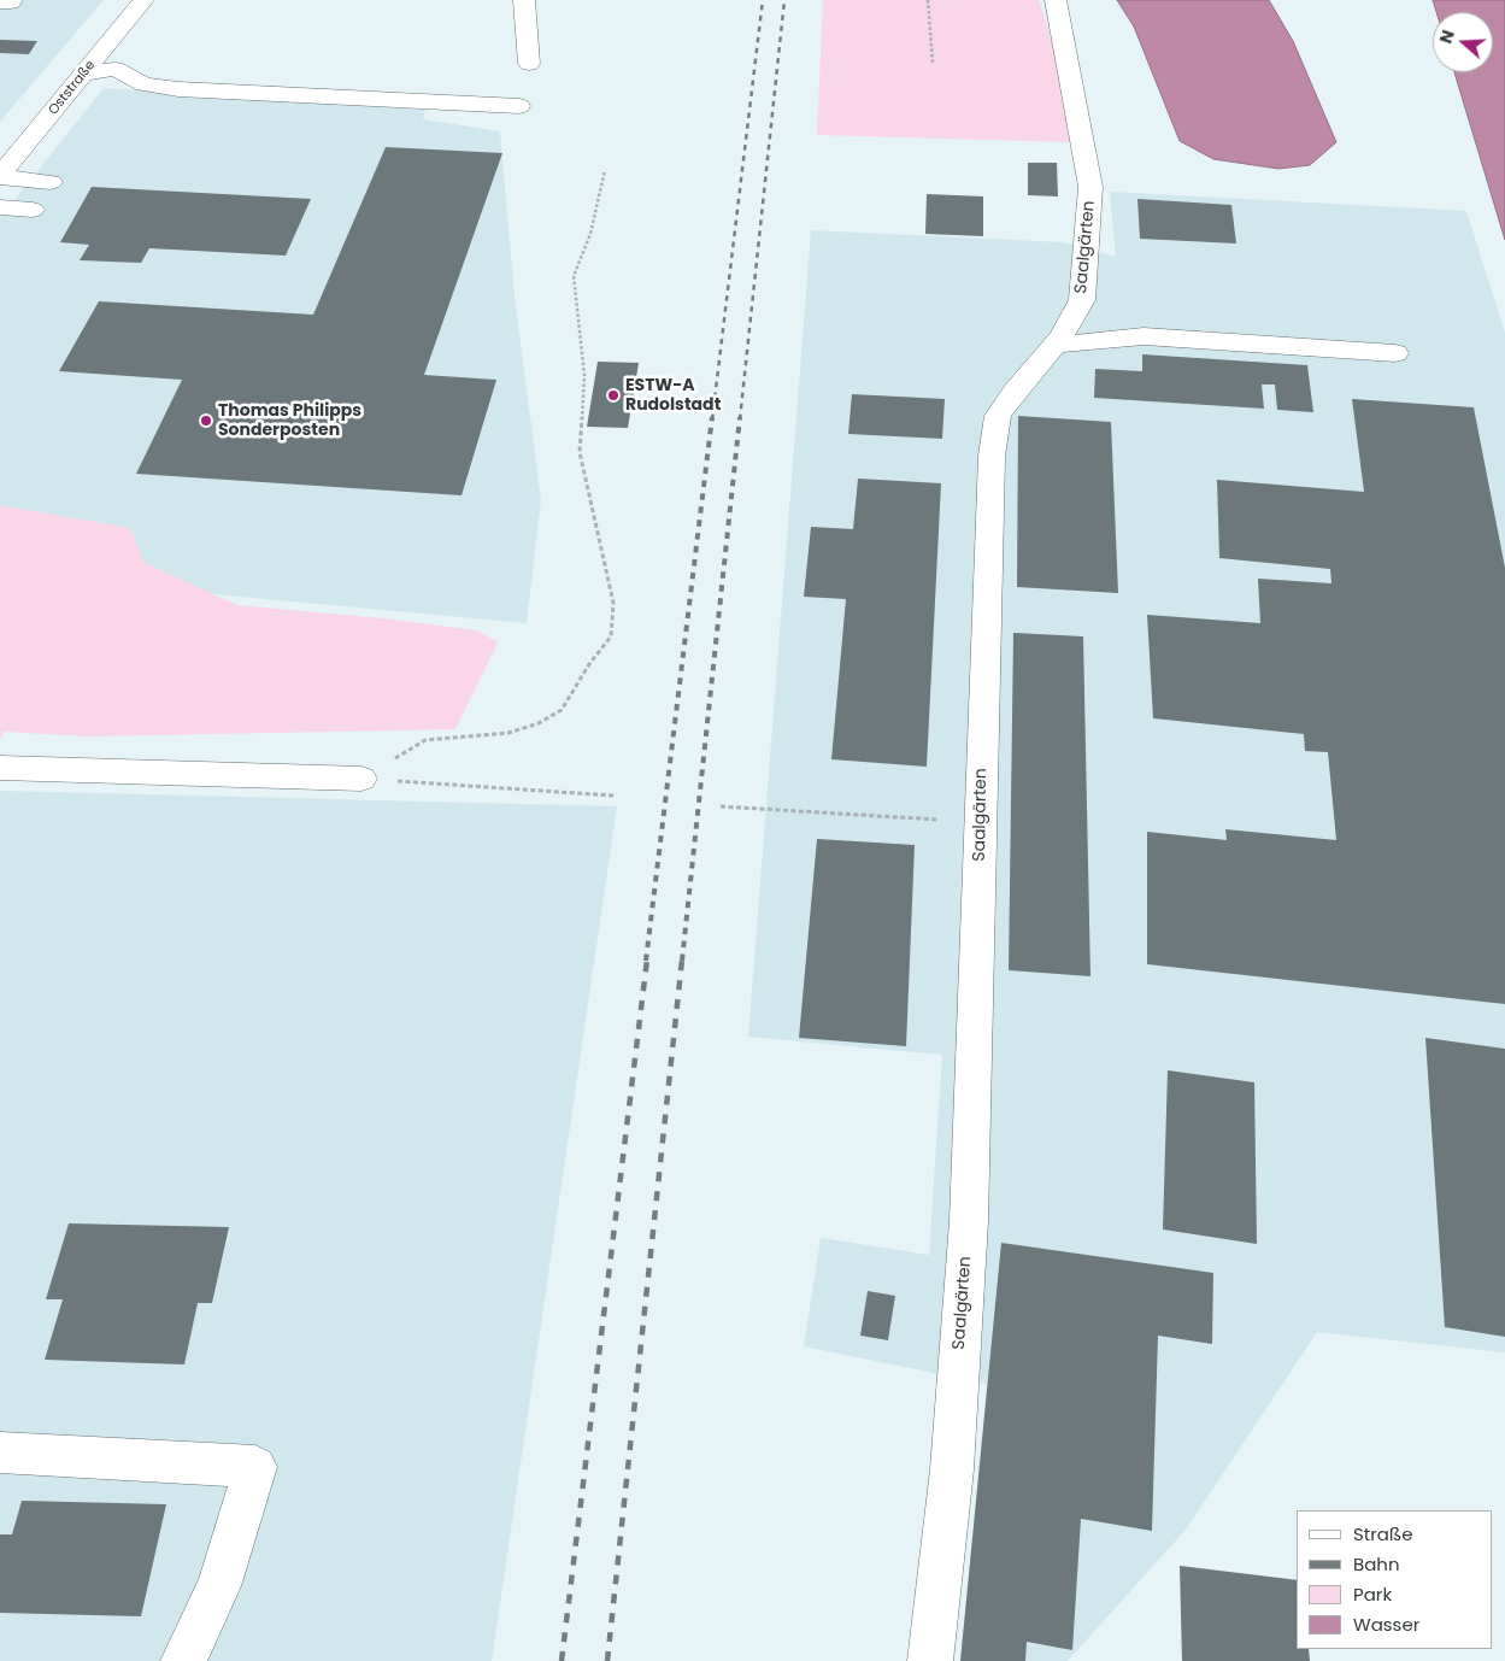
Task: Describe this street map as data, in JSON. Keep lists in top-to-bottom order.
{
  "streets": {
    "street": ["Oststraße", "Saalgärten"]
  },
  "places": ["ESTW-A Rudolstadt", "Thomas Philipps Sonderposten"],
  "legend": [
    "Straße",
    "Bahn",
    "Park",
    "Wasser"
  ],
  "north": "left"
}
